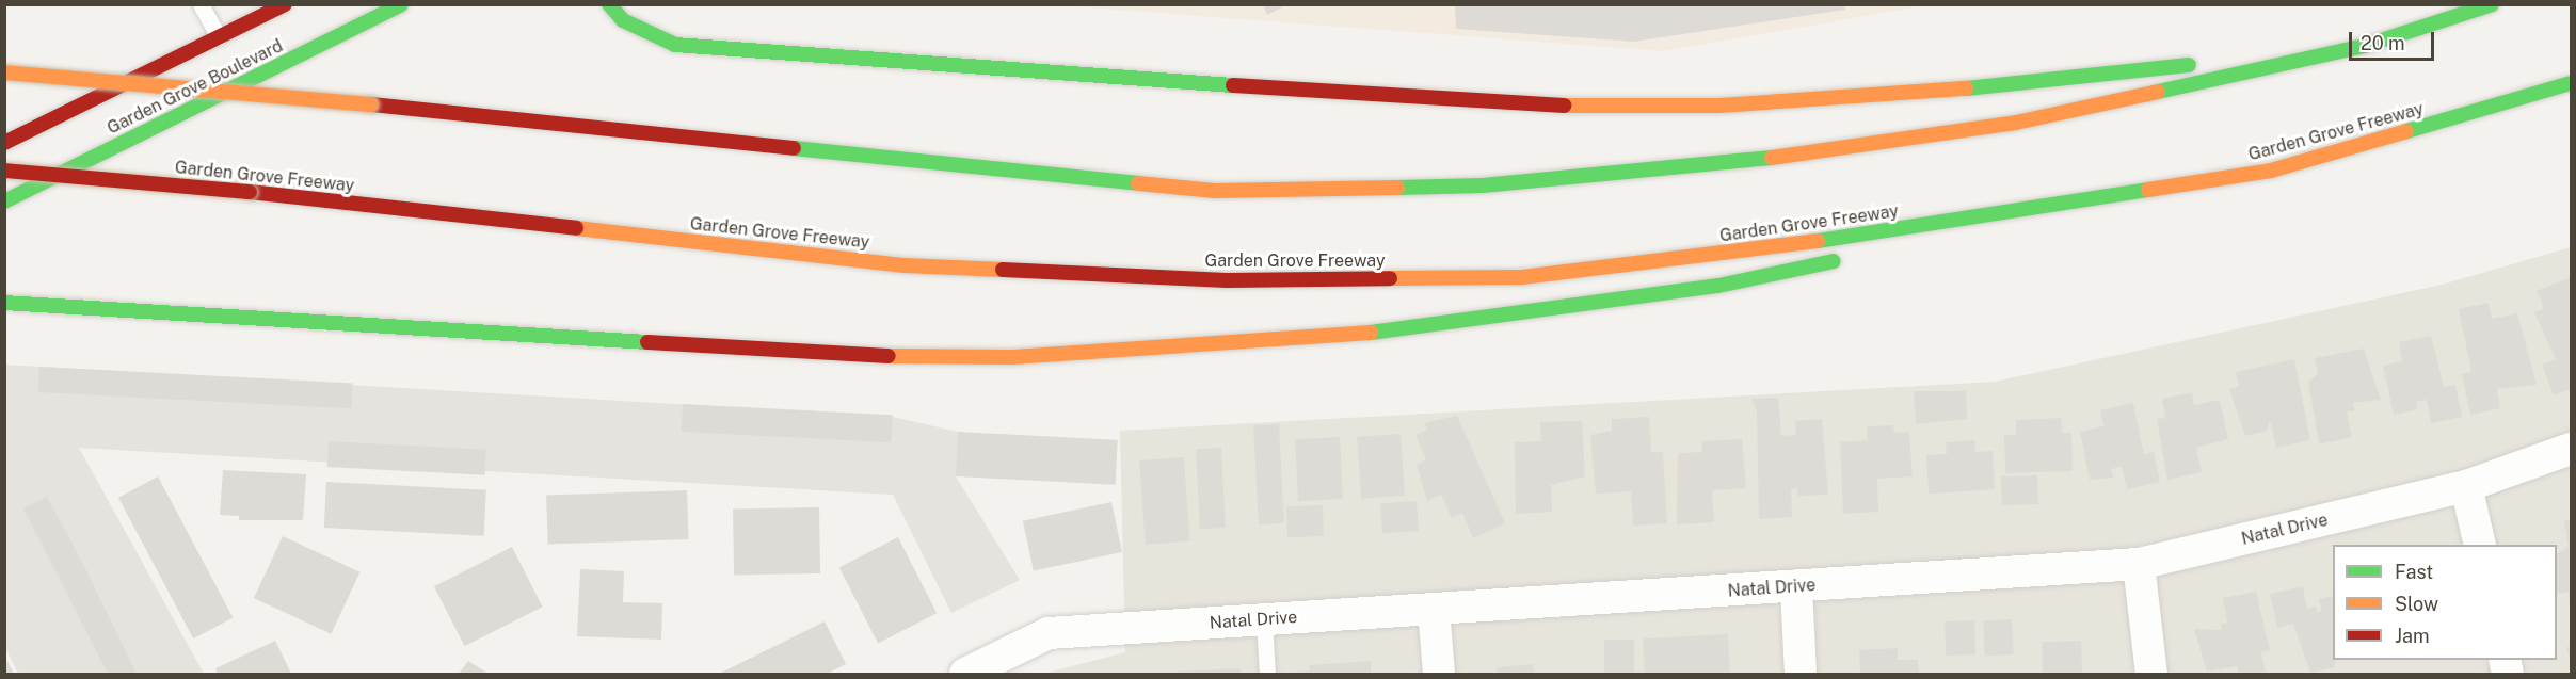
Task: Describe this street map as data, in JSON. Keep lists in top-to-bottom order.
{
  "streets": {
    "main road": ["Garden Grove Boulevard", "Garden Grove Freeway"],
    "street": ["Natal Drive"]
  },
  "legend": ["Fast", "Slow", "Jam"],
  "scale_bar": "20 m"
}
